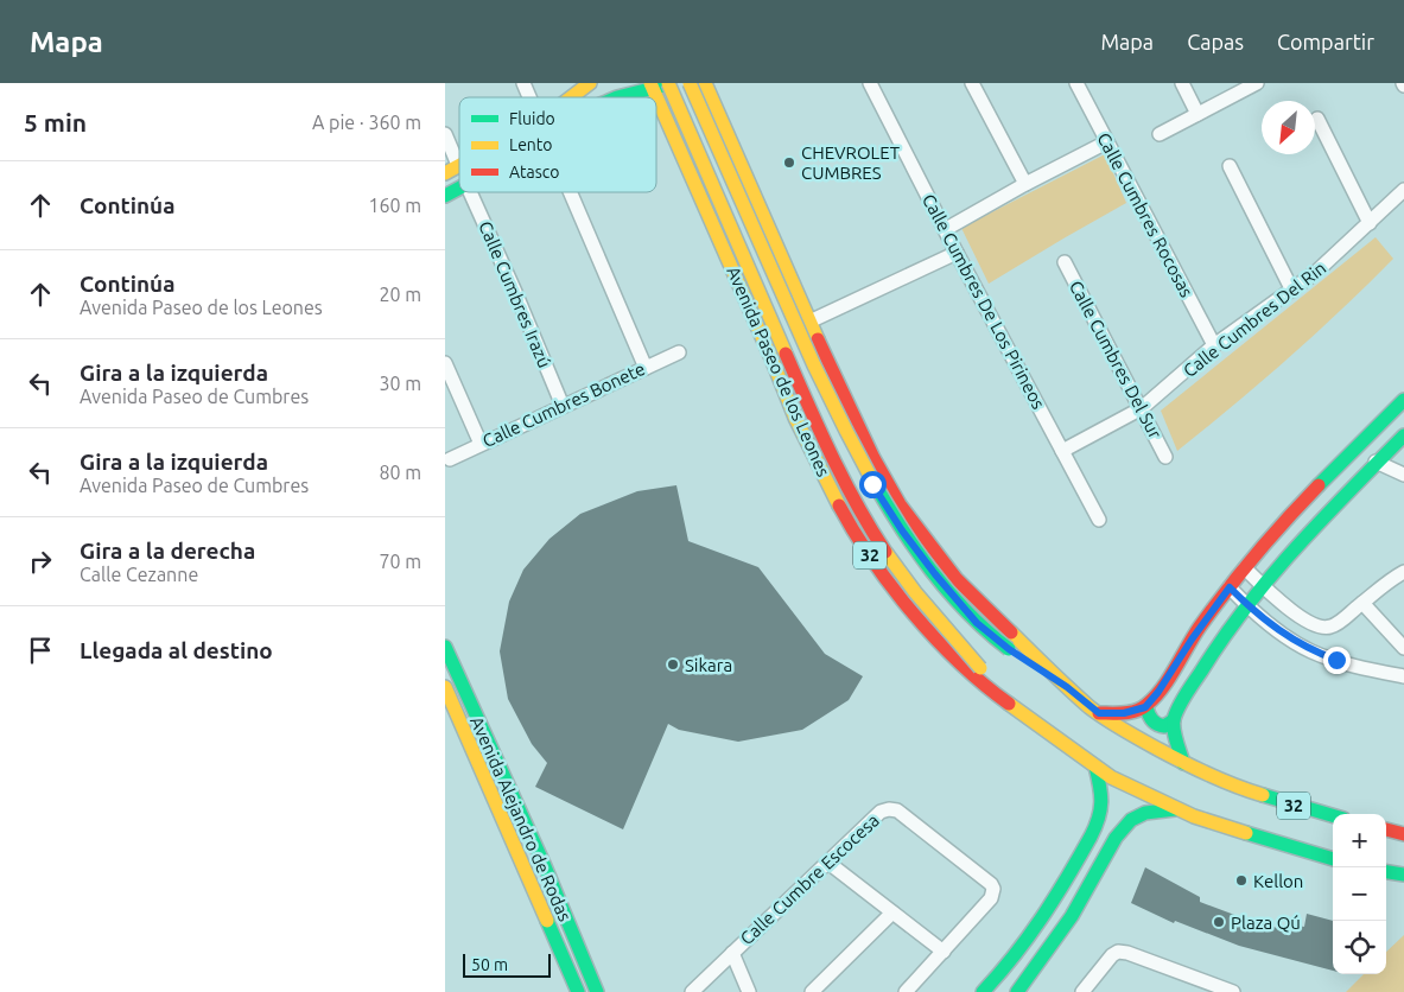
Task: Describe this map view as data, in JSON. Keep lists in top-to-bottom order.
{
  "streets": {
    "main road": ["Avenida Paseo de los Leones", "32", "Avenida Alejandro de Rodas"],
    "street": [
      "Calle Cumbres Rocosas",
      "Calle Cumbres Irazú",
      "Calle Cumbres De Los Pirineos",
      "Calle Cumbres Del Rin",
      "Calle Cumbres Del Sur",
      "Calle Cumbres Bonete",
      "Calle Cumbre Escocesa"
    ]
  },
  "crossings": [
    ["Calle Cumbres Rocosas", "Calle Cumbres Del Rin"],
    ["Calle Cumbres Irazú", "Calle Cumbres Bonete"],
    ["Calle Cumbres De Los Pirineos", "Calle Cumbres Del Rin"],
    ["Calle Cumbres Del Rin", "Calle Cumbres Del Sur"]
  ],
  "places": [
    "CHEVROLET CUMBRES",
    "Sikara",
    "Kellon",
    "Plaza Qú"
  ],
  "legend": ["Fluido", "Lento", "Atasco"],
  "scale_bar": "50 m",
  "north": "bottom left",
  "page": {
    "header": "Mapa",
    "nav": ["Mapa", "Capas", "Compartir"],
    "heading": ["5 min", "A pie · 360 m"],
    "list": [
      ["Continúa", "160 m"],
      ["Continúa", "Avenida Paseo de los Leones", "20 m"],
      ["Gira a la izquierda", "Avenida Paseo de Cumbres", "30 m"],
      ["Gira a la izquierda", "Avenida Paseo de Cumbres", "80 m"],
      ["Gira a la derecha", "Calle Cezanne", "70 m"],
      "Llegada al destino"
    ],
    "map_buttons": ["+", "−"],
    "scale": "50 m"
  }
}
